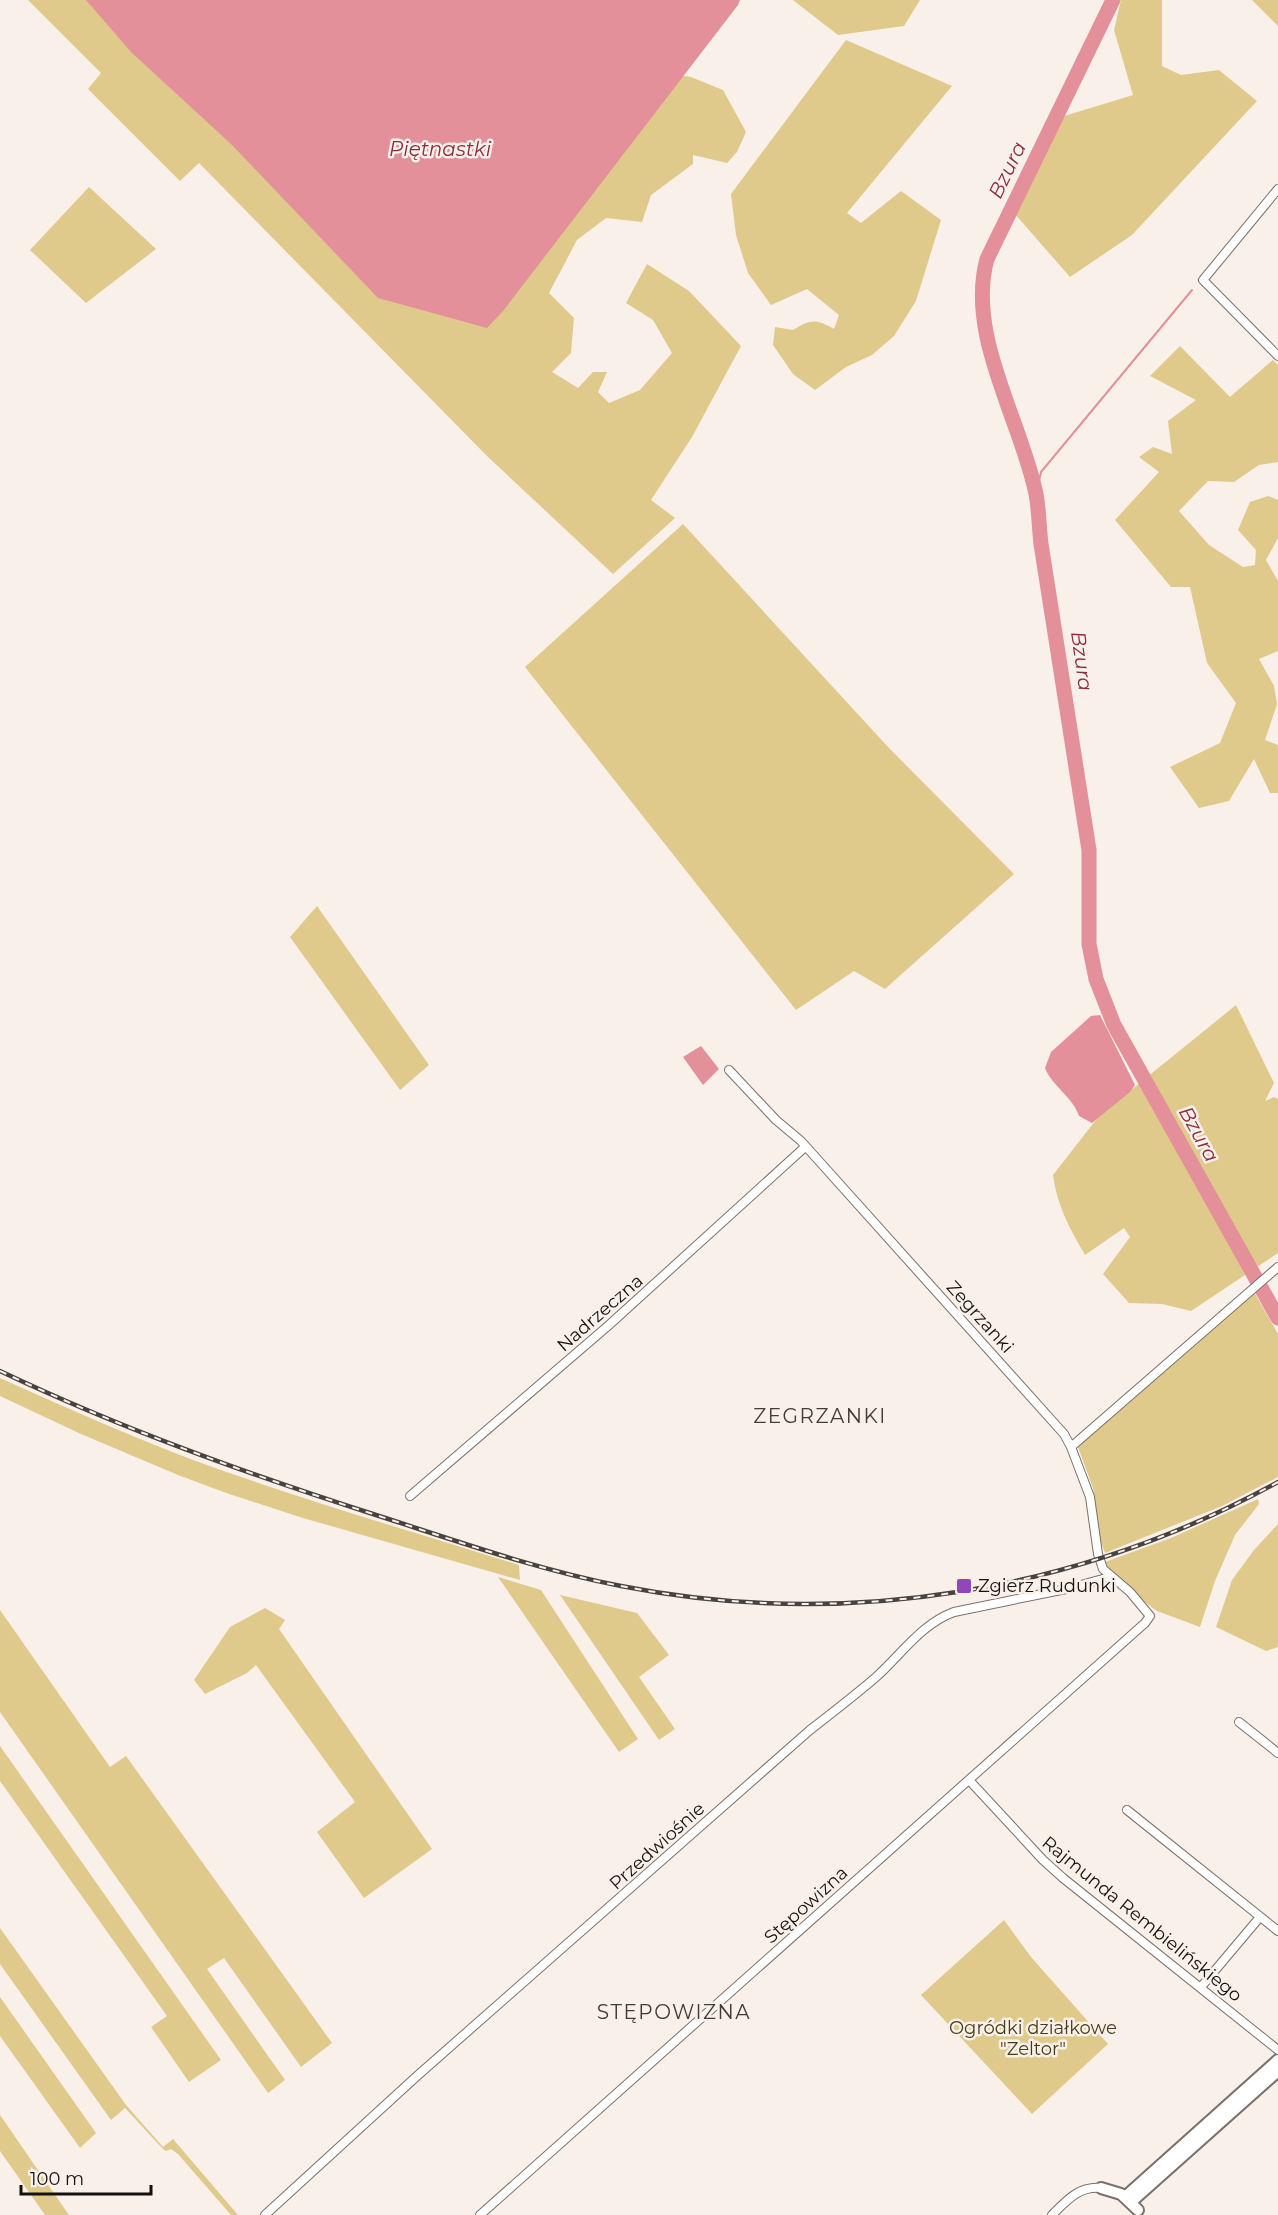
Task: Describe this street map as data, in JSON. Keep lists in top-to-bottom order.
{
  "streets": {
    "street": [
      "Nadrzeczna",
      "Zegrzanki",
      "Przedwiośnie",
      "Stępowizna",
      "Rajmunda Rembielińskiego"
    ]
  },
  "crossings": [
    ["Nadrzeczna", "Zegrzanki"],
    ["Zegrzanki", "Przedwiośnie"],
    ["Zegrzanki", "Stępowizna"],
    ["Stępowizna", "Rajmunda Rembielińskiego"]
  ],
  "districts": ["ZEGRZANKI", "STĘPOWIZNA"],
  "water": ["Piętnastki", "Bzura"],
  "parks": ["Ogródki działkowe \"Zeltor\""],
  "places": {
    "transit": ["Zgierz Rudunki"]
  },
  "scale_bar": "100 m"
}
